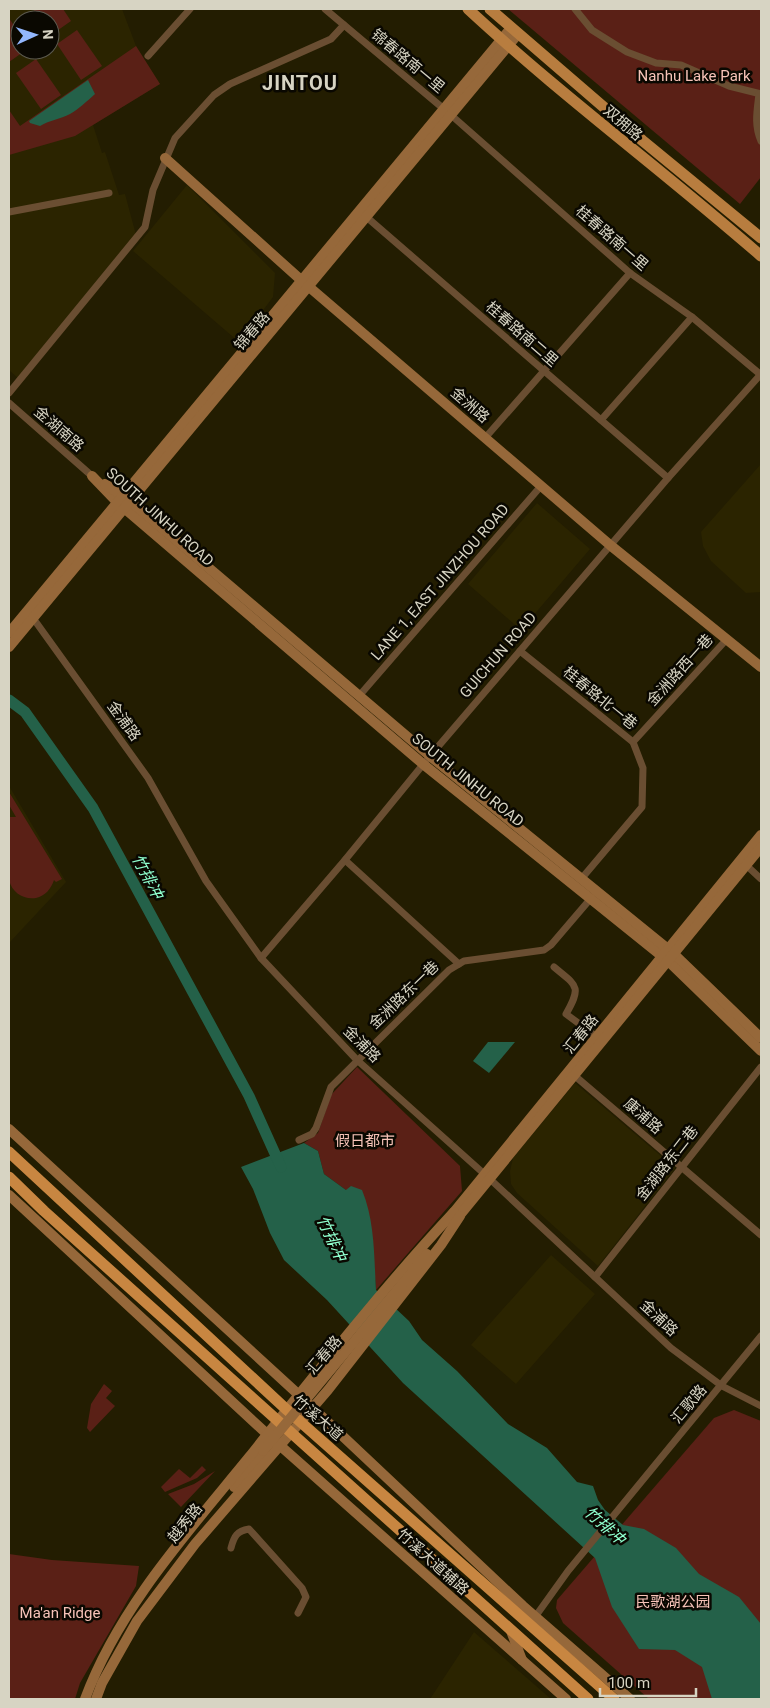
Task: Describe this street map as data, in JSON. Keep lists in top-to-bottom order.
{
  "streets": {
    "highway": ["竹溪大道"],
    "main road": [
      "双拥路",
      "锦春路",
      "金洲路",
      "SOUTH JINHU ROAD",
      "汇春路",
      "越秀路",
      "竹溪大道辅路"
    ],
    "street": [
      "锦春路南一里",
      "桂春路南一里",
      "桂春路南二里",
      "金湖南路",
      "LANE 1, EAST JINZHOU ROAD",
      "GUICHUN ROAD",
      "金洲路西一巷",
      "桂春路北一巷",
      "金浦路",
      "金洲路东一巷",
      "康浦路",
      "金湖路东二巷",
      "汇歌路"
    ]
  },
  "crossings": [
    ["锦春路南一里", "桂春路南一里"],
    ["锦春路南一里", "锦春路"],
    ["双拥路", "锦春路"],
    ["桂春路南一里", "锦春路"],
    ["桂春路南一里", "GUICHUN ROAD"],
    ["锦春路", "桂春路南二里"],
    ["锦春路", "金洲路"],
    ["锦春路", "SOUTH JINHU ROAD"],
    ["锦春路", "金浦路"],
    ["桂春路南二里", "GUICHUN ROAD"],
    ["金洲路", "LANE 1, EAST JINZHOU ROAD"],
    ["金洲路", "GUICHUN ROAD"],
    ["金洲路", "金洲路西一巷"],
    ["金湖南路", "SOUTH JINHU ROAD"],
    ["SOUTH JINHU ROAD", "LANE 1, EAST JINZHOU ROAD"],
    ["SOUTH JINHU ROAD", "GUICHUN ROAD"],
    ["SOUTH JINHU ROAD", "桂春路北一巷"],
    ["SOUTH JINHU ROAD", "金洲路东一巷"],
    ["SOUTH JINHU ROAD", "汇春路"],
    ["GUICHUN ROAD", "桂春路北一巷"],
    ["GUICHUN ROAD", "金浦路"],
    ["金洲路西一巷", "桂春路北一巷"],
    ["金浦路", "金洲路东一巷"],
    ["金浦路", "汇春路"],
    ["金浦路", "金湖路东二巷"],
    ["金浦路", "汇歌路"],
    ["汇春路", "康浦路"],
    ["汇春路", "越秀路"],
    ["康浦路", "金湖路东二巷"]
  ],
  "districts": ["JINTOU"],
  "water": ["竹排冲"],
  "parks": [
    "Nanhu Lake Park",
    "假日都市",
    "民歌湖公园",
    "Ma'an Ridge"
  ],
  "scale_bar": "100 m",
  "north": "right"
}
